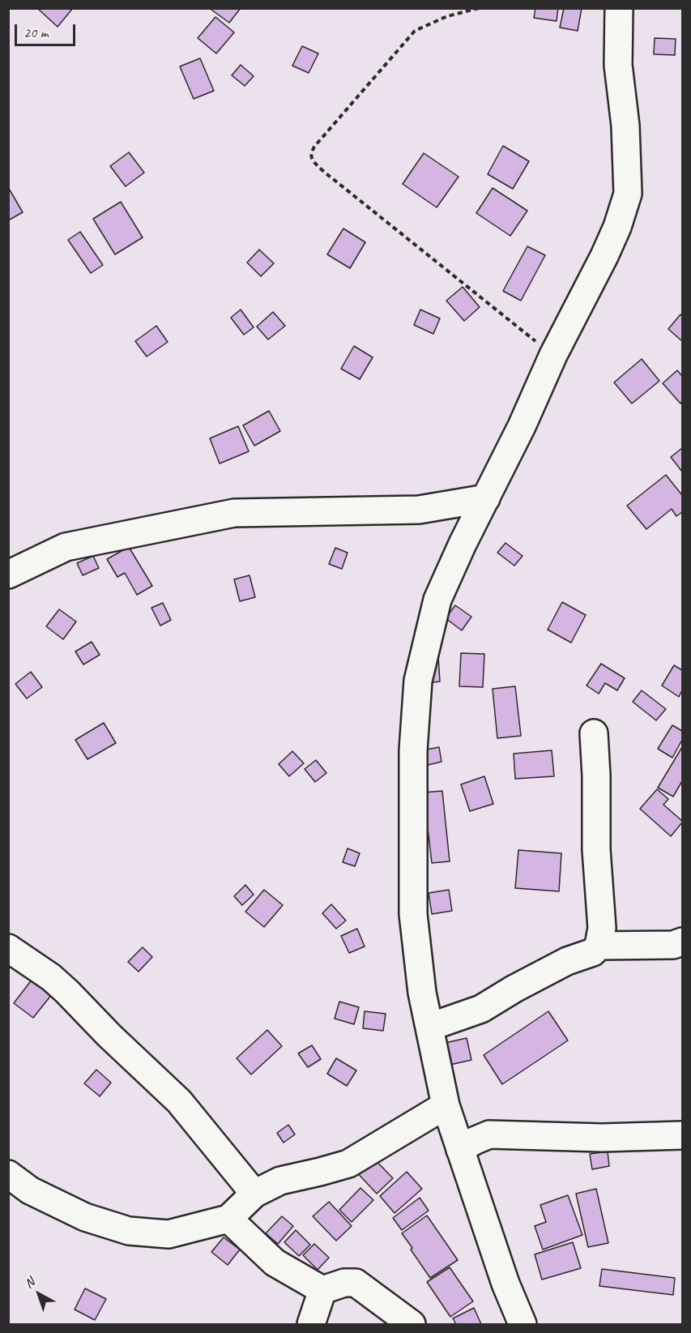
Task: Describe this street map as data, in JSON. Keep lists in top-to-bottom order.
{
  "scale_bar": "20 m",
  "north": "top left"
}
